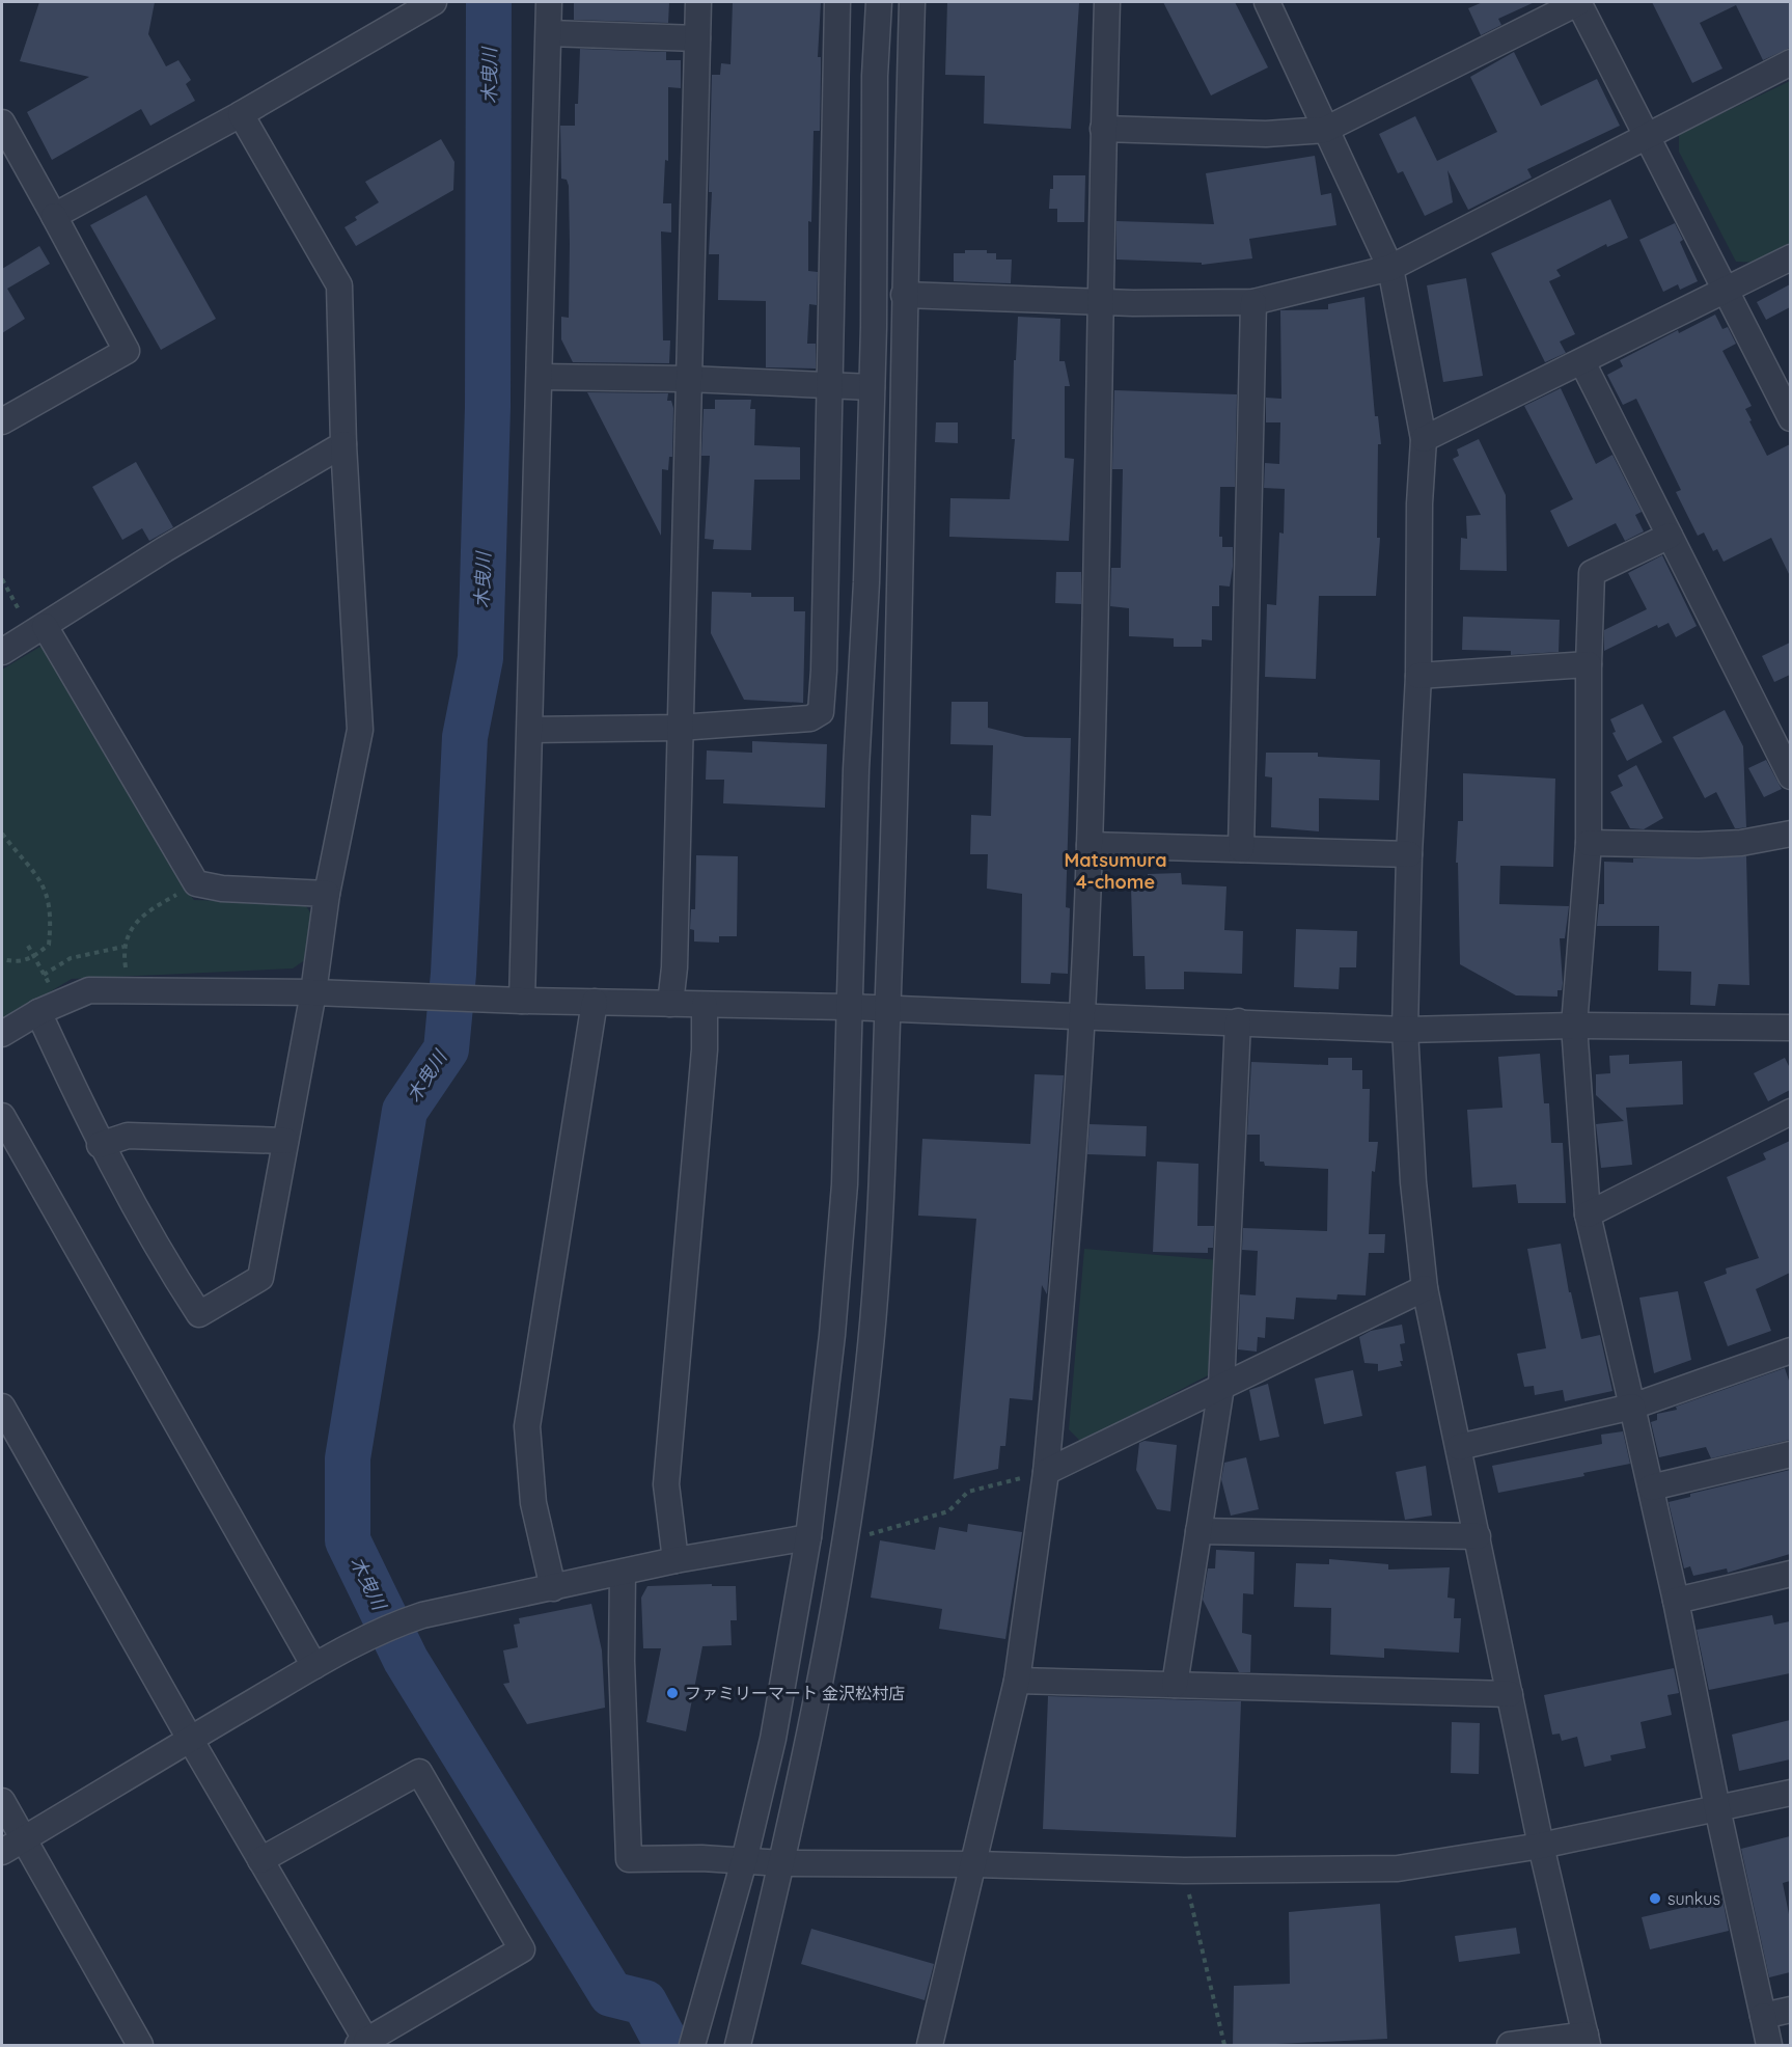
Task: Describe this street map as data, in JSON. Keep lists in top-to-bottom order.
{
  "districts": ["Matsumura 4-chome"],
  "water": ["木曳川"],
  "places": ["ファミリーマート 金沢松村店", "sunkus"]
}
